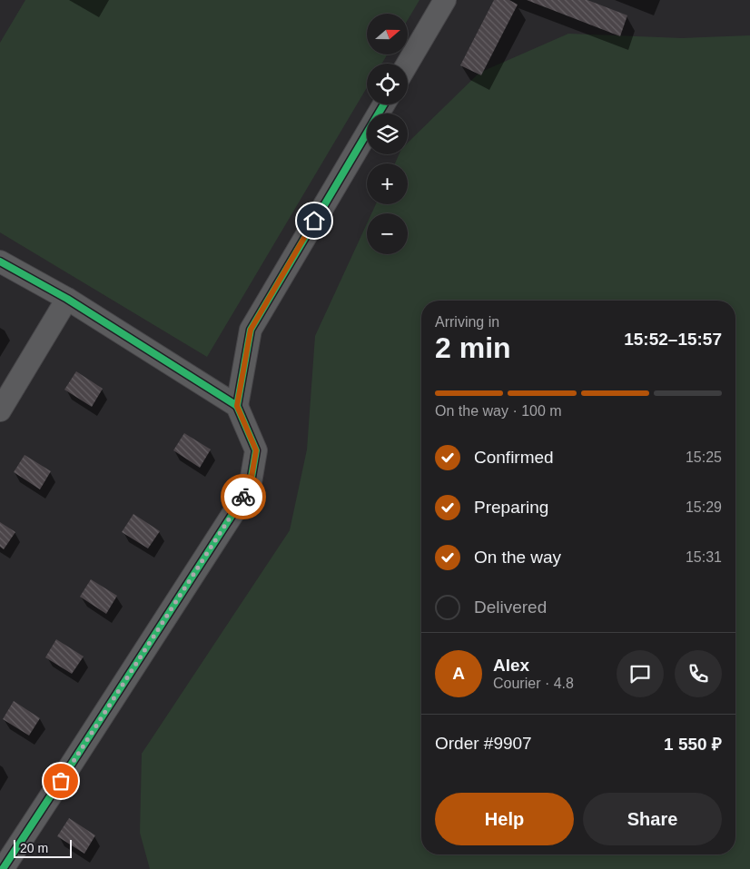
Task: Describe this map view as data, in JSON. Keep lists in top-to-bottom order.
{
  "scale_bar": "20 m",
  "north": "right",
  "page": {
    "map_buttons": ["+", "−"],
    "heading": ["2 min", "Arriving in", "15:52–15:57"],
    "panel": [
      "Alex",
      "Courier · 4.8",
      "Order #9907",
      "1 550 ₽"
    ],
    "bar": "On the way · 100 m",
    "list": [
      ["Confirmed", "15:25"],
      ["Preparing", "15:29"],
      ["On the way", "15:31"],
      "Delivered"
    ],
    "round": "A",
    "buttons": ["Help", "Share"],
    "scale": "20 m"
  }
}
